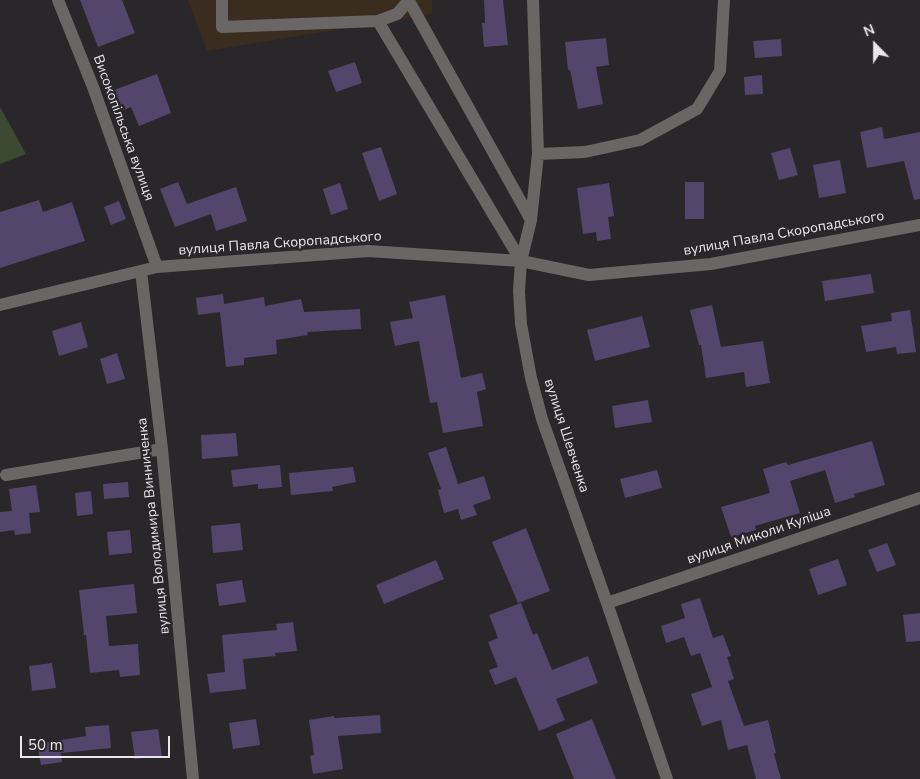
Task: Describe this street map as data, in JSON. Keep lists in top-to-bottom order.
{
  "streets": {
    "street": [
      "Високопільська вулиця",
      "вулиця Павла Скоропадського",
      "вулиця Шевченка",
      "вулиця Володимира Винниченка",
      "вулиця Миколи Куліша"
    ]
  },
  "crossings": [
    ["Високопільська вулиця", "вулиця Павла Скоропадського"],
    ["вулиця Павла Скоропадського", "вулиця Шевченка"],
    ["вулиця Павла Скоропадського", "вулиця Володимира Винниченка"],
    ["вулиця Шевченка", "вулиця Миколи Куліша"]
  ],
  "scale_bar": "50 m",
  "north": "top"
}
